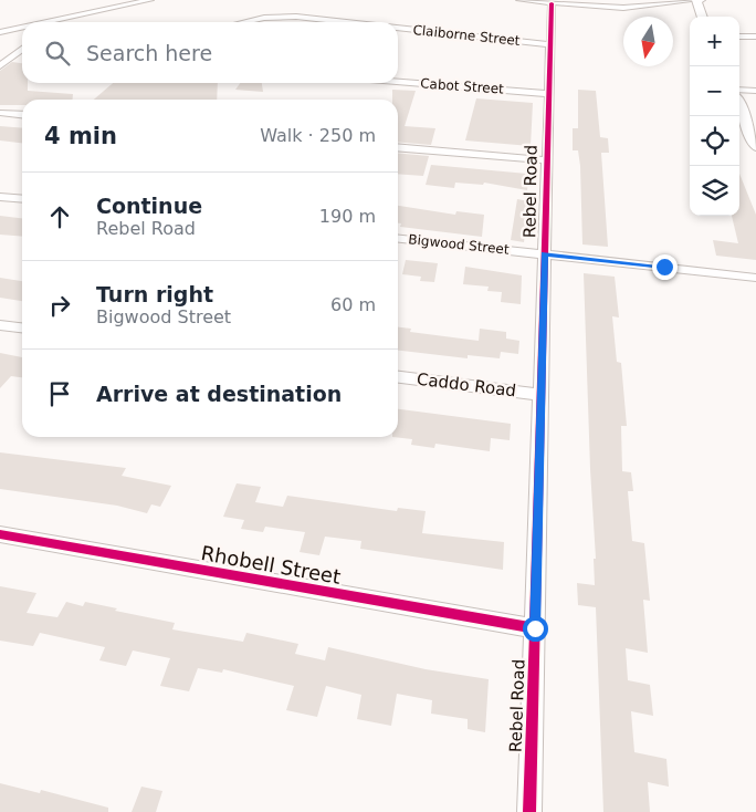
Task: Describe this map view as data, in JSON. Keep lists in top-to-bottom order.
{
  "streets": {
    "street": [
      "Claiborne Street",
      "Cabot Street",
      "Rebel Road",
      "Bigwood Street",
      "Caddo Road",
      "Rhobell Street"
    ]
  },
  "crossings": [
    ["Claiborne Street", "Rebel Road"],
    ["Cabot Street", "Rebel Road"],
    ["Rebel Road", "Bigwood Street"],
    ["Rebel Road", "Caddo Road"],
    ["Rebel Road", "Rhobell Street"]
  ],
  "north": "bottom",
  "page": {
    "map_buttons": ["+", "−"],
    "search": "Search here",
    "heading": ["4 min", "Walk · 250 m"],
    "list": [
      ["Continue", "Rebel Road", "190 m"],
      ["Turn right", "Bigwood Street", "60 m"],
      "Arrive at destination"
    ]
  }
}
